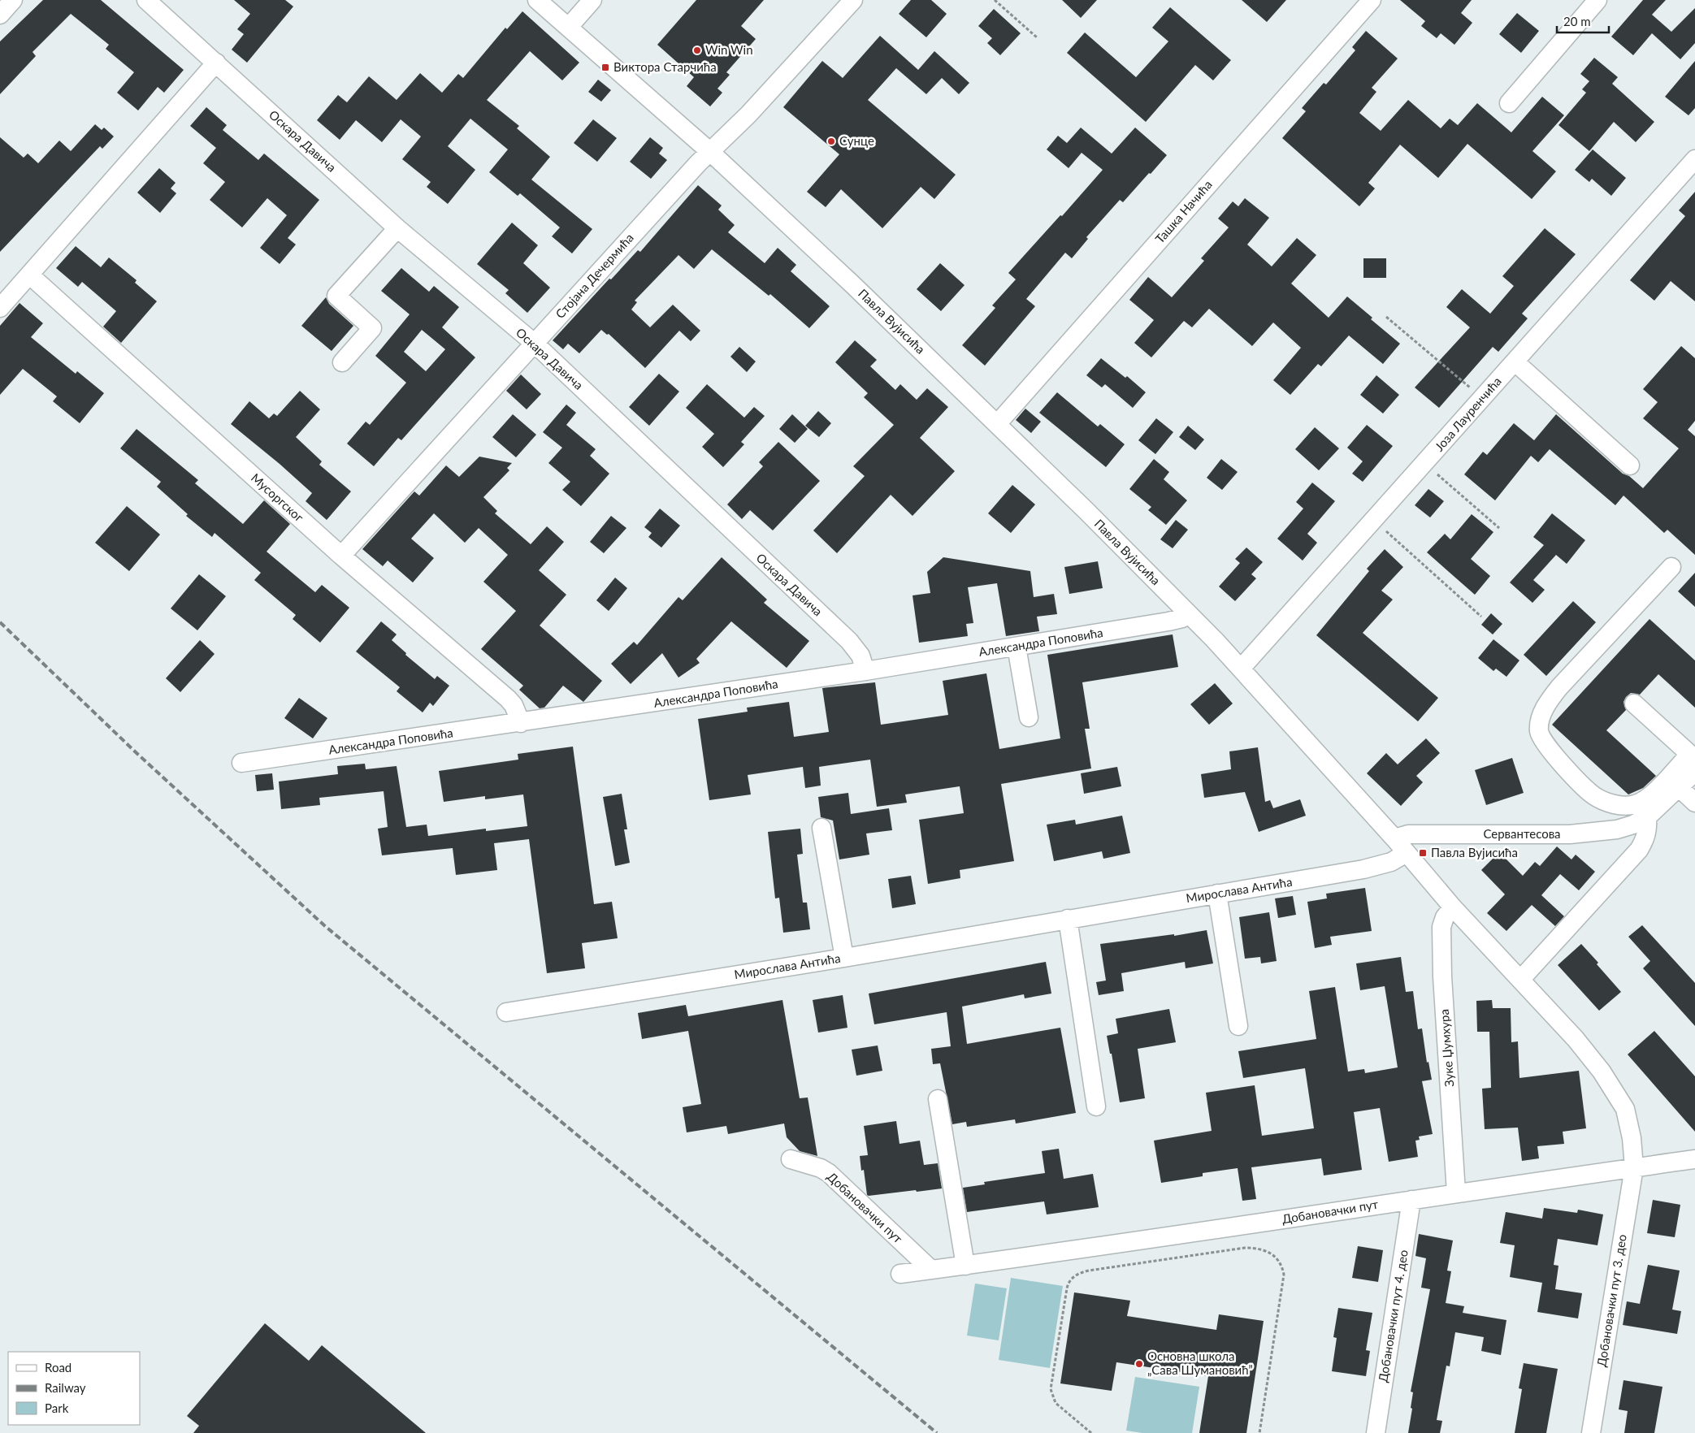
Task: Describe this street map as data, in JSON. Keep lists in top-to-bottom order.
{
  "streets": {
    "street": [
      "Оскара Давича",
      "Ташка Начића",
      "Стојана Дечермића",
      "Павла Вујисића",
      "Јоза Лауренчића",
      "Мусоргског",
      "Александра Поповића",
      "Сервантесова",
      "Мирослава Антића",
      "Зуке Џумхура",
      "Добановачки пут",
      "Добановачки пут 3. део",
      "Добановачки пут 4. део"
    ]
  },
  "crossings": [
    ["Оскара Давича", "Стојана Дечермића"],
    ["Оскара Давича", "Александра Поповића"],
    ["Ташка Начића", "Павла Вујисића"],
    ["Стојана Дечермића", "Павла Вујисића"],
    ["Стојана Дечермића", "Мусоргског"],
    ["Павла Вујисића", "Јоза Лауренчића"],
    ["Павла Вујисића", "Александра Поповића"],
    ["Павла Вујисића", "Сервантесова"],
    ["Павла Вујисића", "Мирослава Антића"],
    ["Павла Вујисића", "Зуке Џумхура"],
    ["Павла Вујисића", "Добановачки пут"],
    ["Павла Вујисића", "Добановачки пут 3. део"],
    ["Мусоргског", "Александра Поповића"],
    ["Зуке Џумхура", "Добановачки пут"],
    ["Добановачки пут", "Добановачки пут 3. део"],
    ["Добановачки пут", "Добановачки пут 4. део"]
  ],
  "places": {
    "other": ["Win Win", "Сунце", "Основна школа „Сава Шумановић”"],
    "transit": ["Виктора Старчића", "Павла Вујисића"]
  },
  "legend": ["Road", "Railway", "Park"],
  "scale_bar": "20 m"
}
